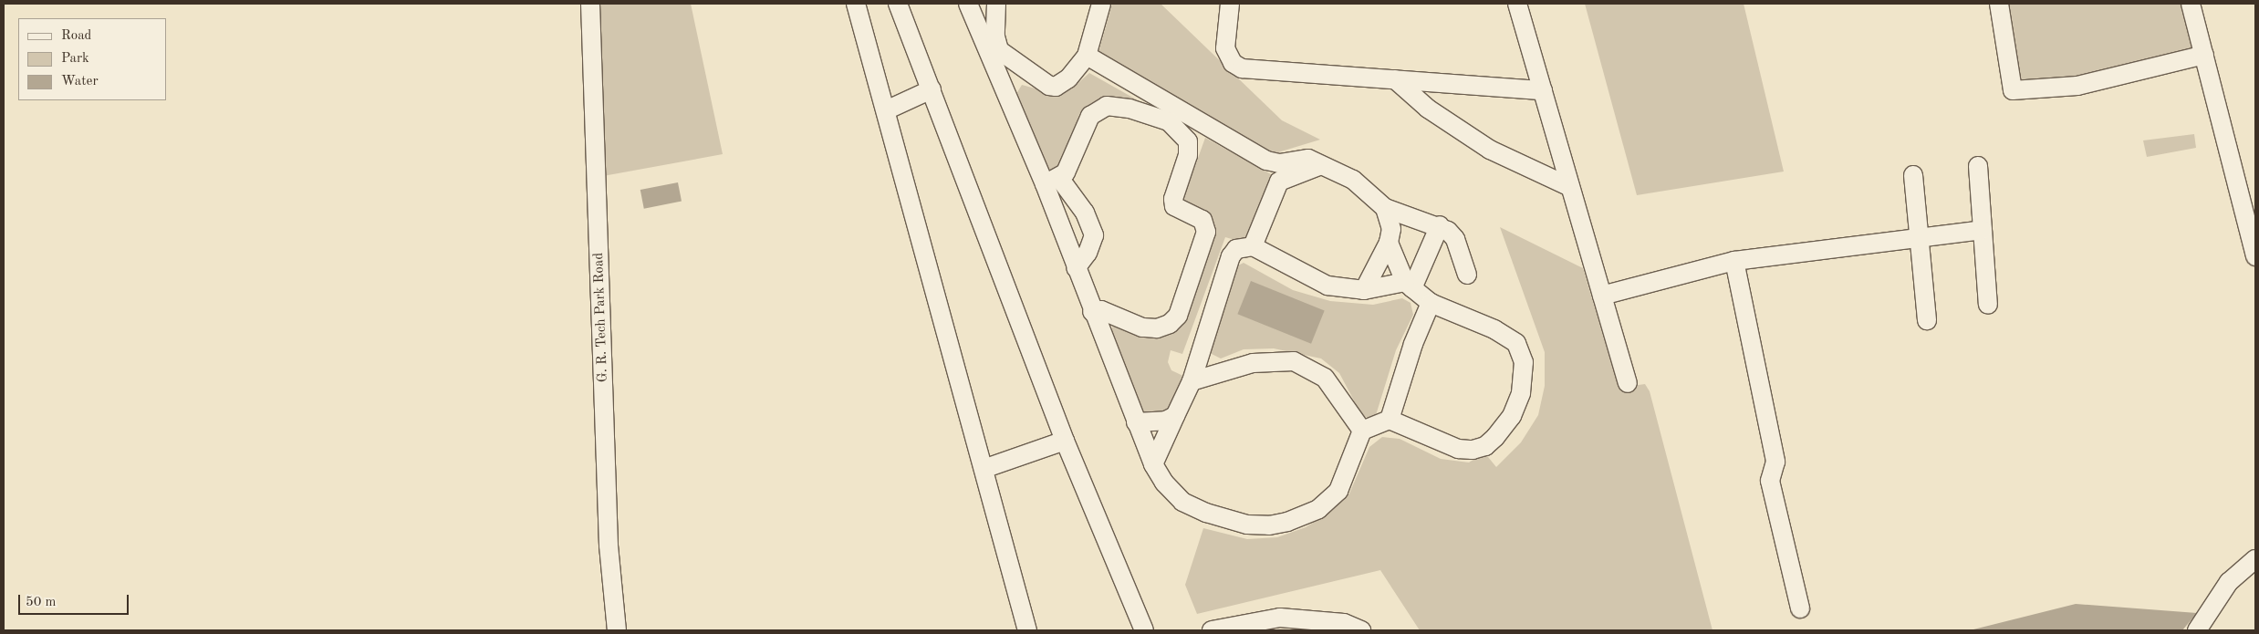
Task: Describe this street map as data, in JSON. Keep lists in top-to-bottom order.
{
  "streets": {
    "street": ["G. R. Tech Park Road"]
  },
  "legend": ["Road", "Park", "Water"],
  "scale_bar": "50 m"
}
